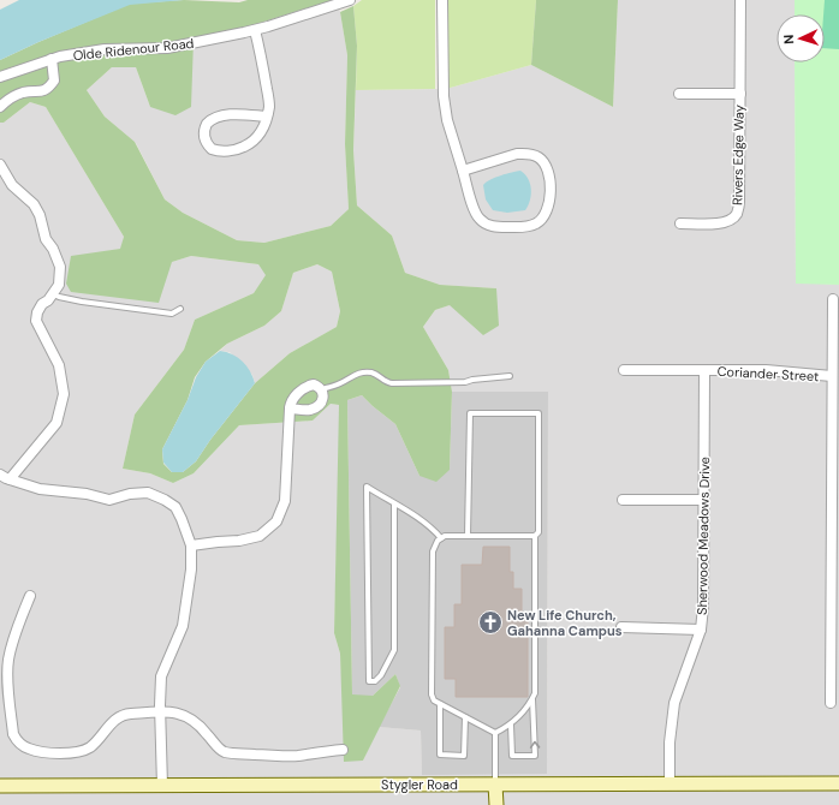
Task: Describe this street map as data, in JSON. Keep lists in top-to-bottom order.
{
  "streets": {
    "main road": ["Stygler Road"],
    "street": [
      "Olde Ridenour Road",
      "Rivers Edge Way",
      "Coriander Street",
      "Sherwood Meadows Drive"
    ]
  },
  "crossings": [
    ["Coriander Street", "Sherwood Meadows Drive"],
    ["Sherwood Meadows Drive", "Stygler Road"]
  ],
  "places": {
    "church": ["New Life Church, Gahanna Campus"]
  },
  "north": "left"
}
